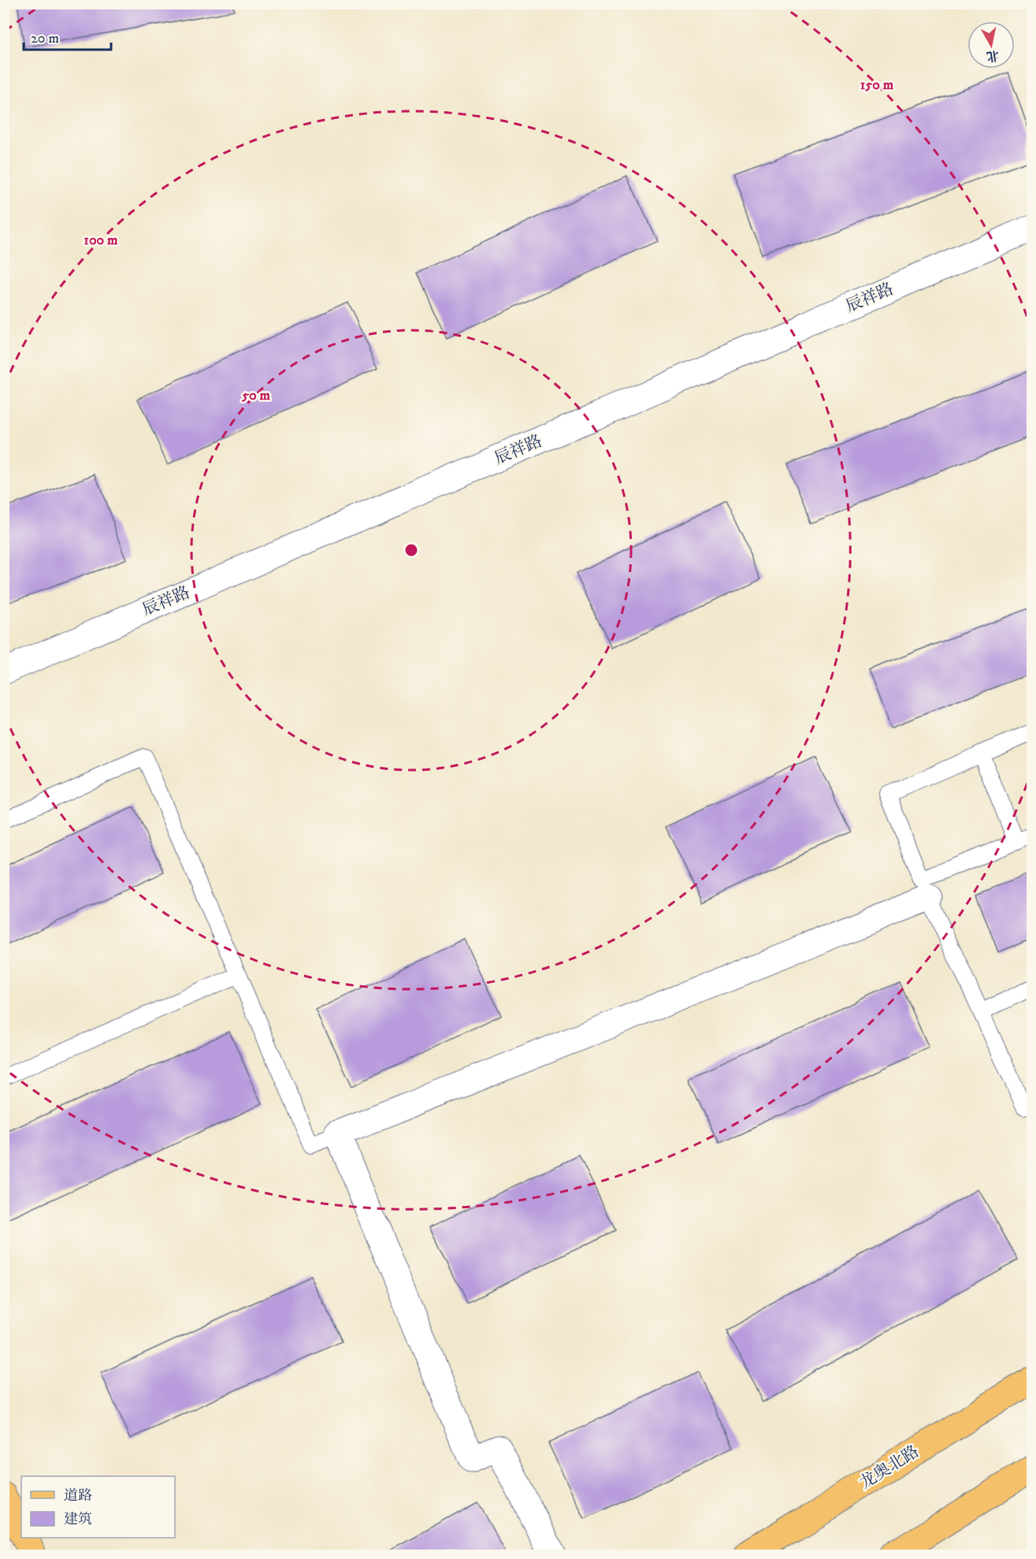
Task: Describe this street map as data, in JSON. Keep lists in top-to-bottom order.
{
  "streets": {
    "main road": ["龙奥北路"],
    "street": ["辰祥路"]
  },
  "legend": ["道路", "建筑"],
  "scale_bar": "20 m",
  "north": "bottom",
  "rings": ["150 m", "100 m", "50 m"]
}
